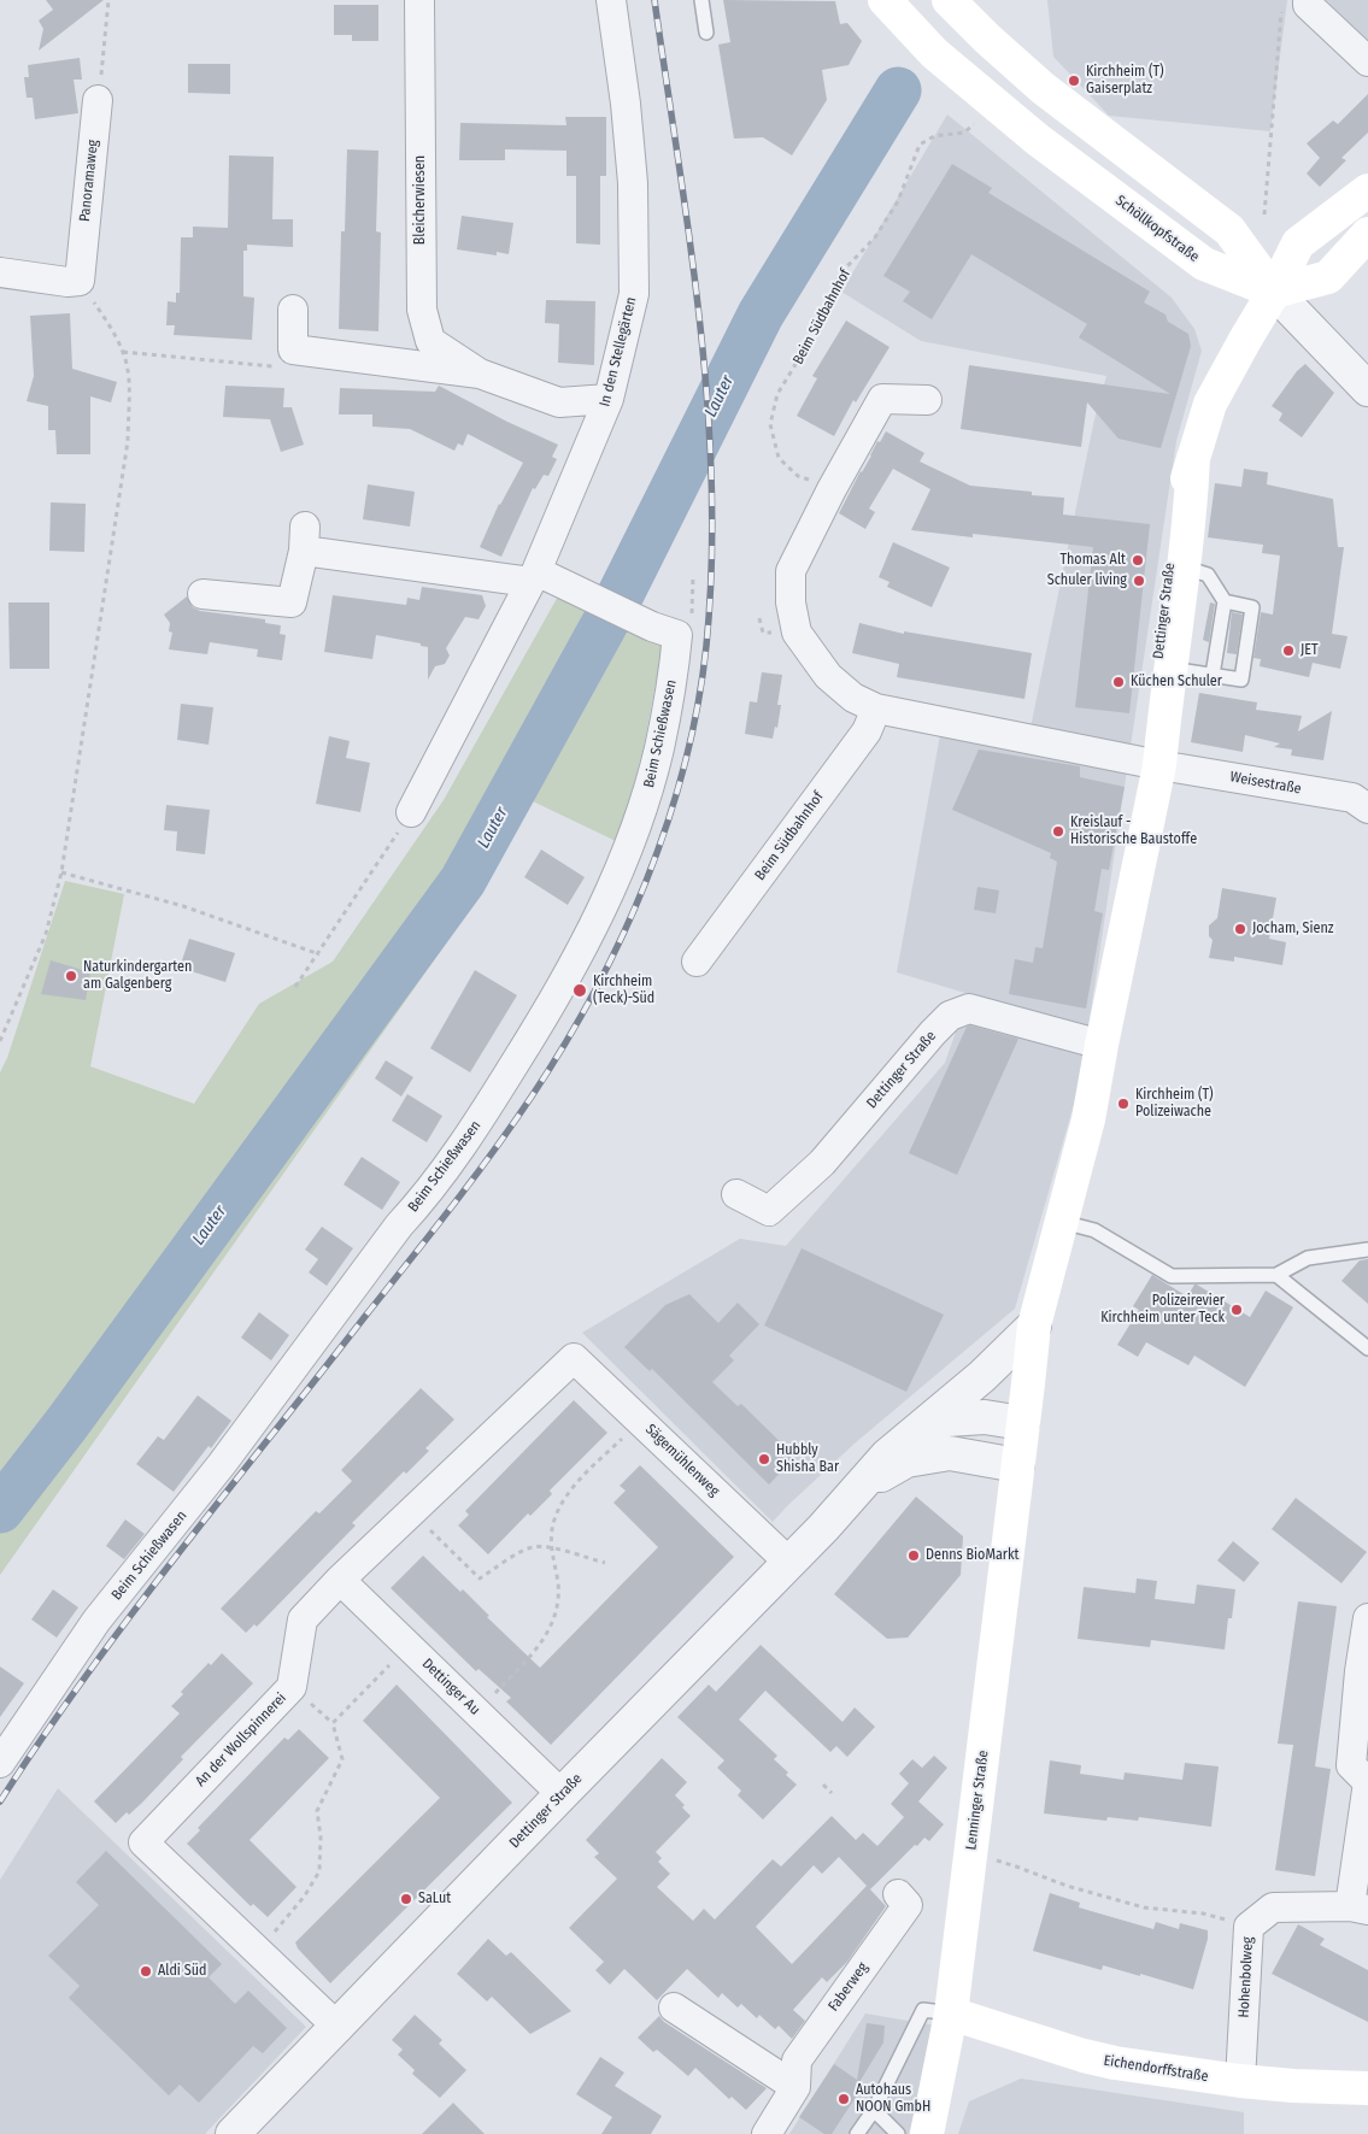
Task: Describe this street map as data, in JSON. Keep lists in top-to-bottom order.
{
  "streets": {
    "main road": [
      "Schöllkopfstraße",
      "Dettinger Straße",
      "Lenninger Straße",
      "Eichendorffstraße"
    ],
    "street": [
      "Panoramaweg",
      "Bleicherwiesen",
      "Beim Südbahnhof",
      "In den Stellegärten",
      "Beim Schießwasen",
      "Weisestraße",
      "Sägemühlenweg",
      "Dettinger Au",
      "An der Wollspinnerei",
      "Hohenbolweg",
      "Faberweg"
    ]
  },
  "crossings": [
    ["Bleicherwiesen", "In den Stellegärten"],
    ["Schöllkopfstraße", "Beim Südbahnhof"],
    ["Schöllkopfstraße", "Dettinger Straße"],
    ["In den Stellegärten", "Beim Schießwasen"],
    ["Dettinger Straße", "Weisestraße"],
    ["Dettinger Straße", "Sägemühlenweg"],
    ["Dettinger Straße", "Dettinger Au"],
    ["Dettinger Straße", "An der Wollspinnerei"],
    ["Dettinger Straße", "Lenninger Straße"],
    ["Sägemühlenweg", "An der Wollspinnerei"],
    ["Dettinger Au", "An der Wollspinnerei"],
    ["Lenninger Straße", "Eichendorffstraße"],
    ["Hohenbolweg", "Eichendorffstraße"]
  ],
  "water": ["Lauter"],
  "places": [
    "Kirchheim (T) Gaiserplatz",
    "Thomas Alt",
    "Schuler living",
    "JET",
    "Küchen Schuler",
    "Kreislauf - Historische Baustoffe",
    "Jocham, Sienz",
    "Naturkindergarten am Galgenberg",
    "Kirchheim (Teck)-Süd",
    "Kirchheim (T) Polizeiwache",
    "Polizeirevier Kirchheim unter Teck",
    "Hubbly Shisha Bar",
    "Denns BioMarkt",
    "SaLut",
    "Aldi Süd",
    "Autohaus NOON GmbH"
  ]
}
